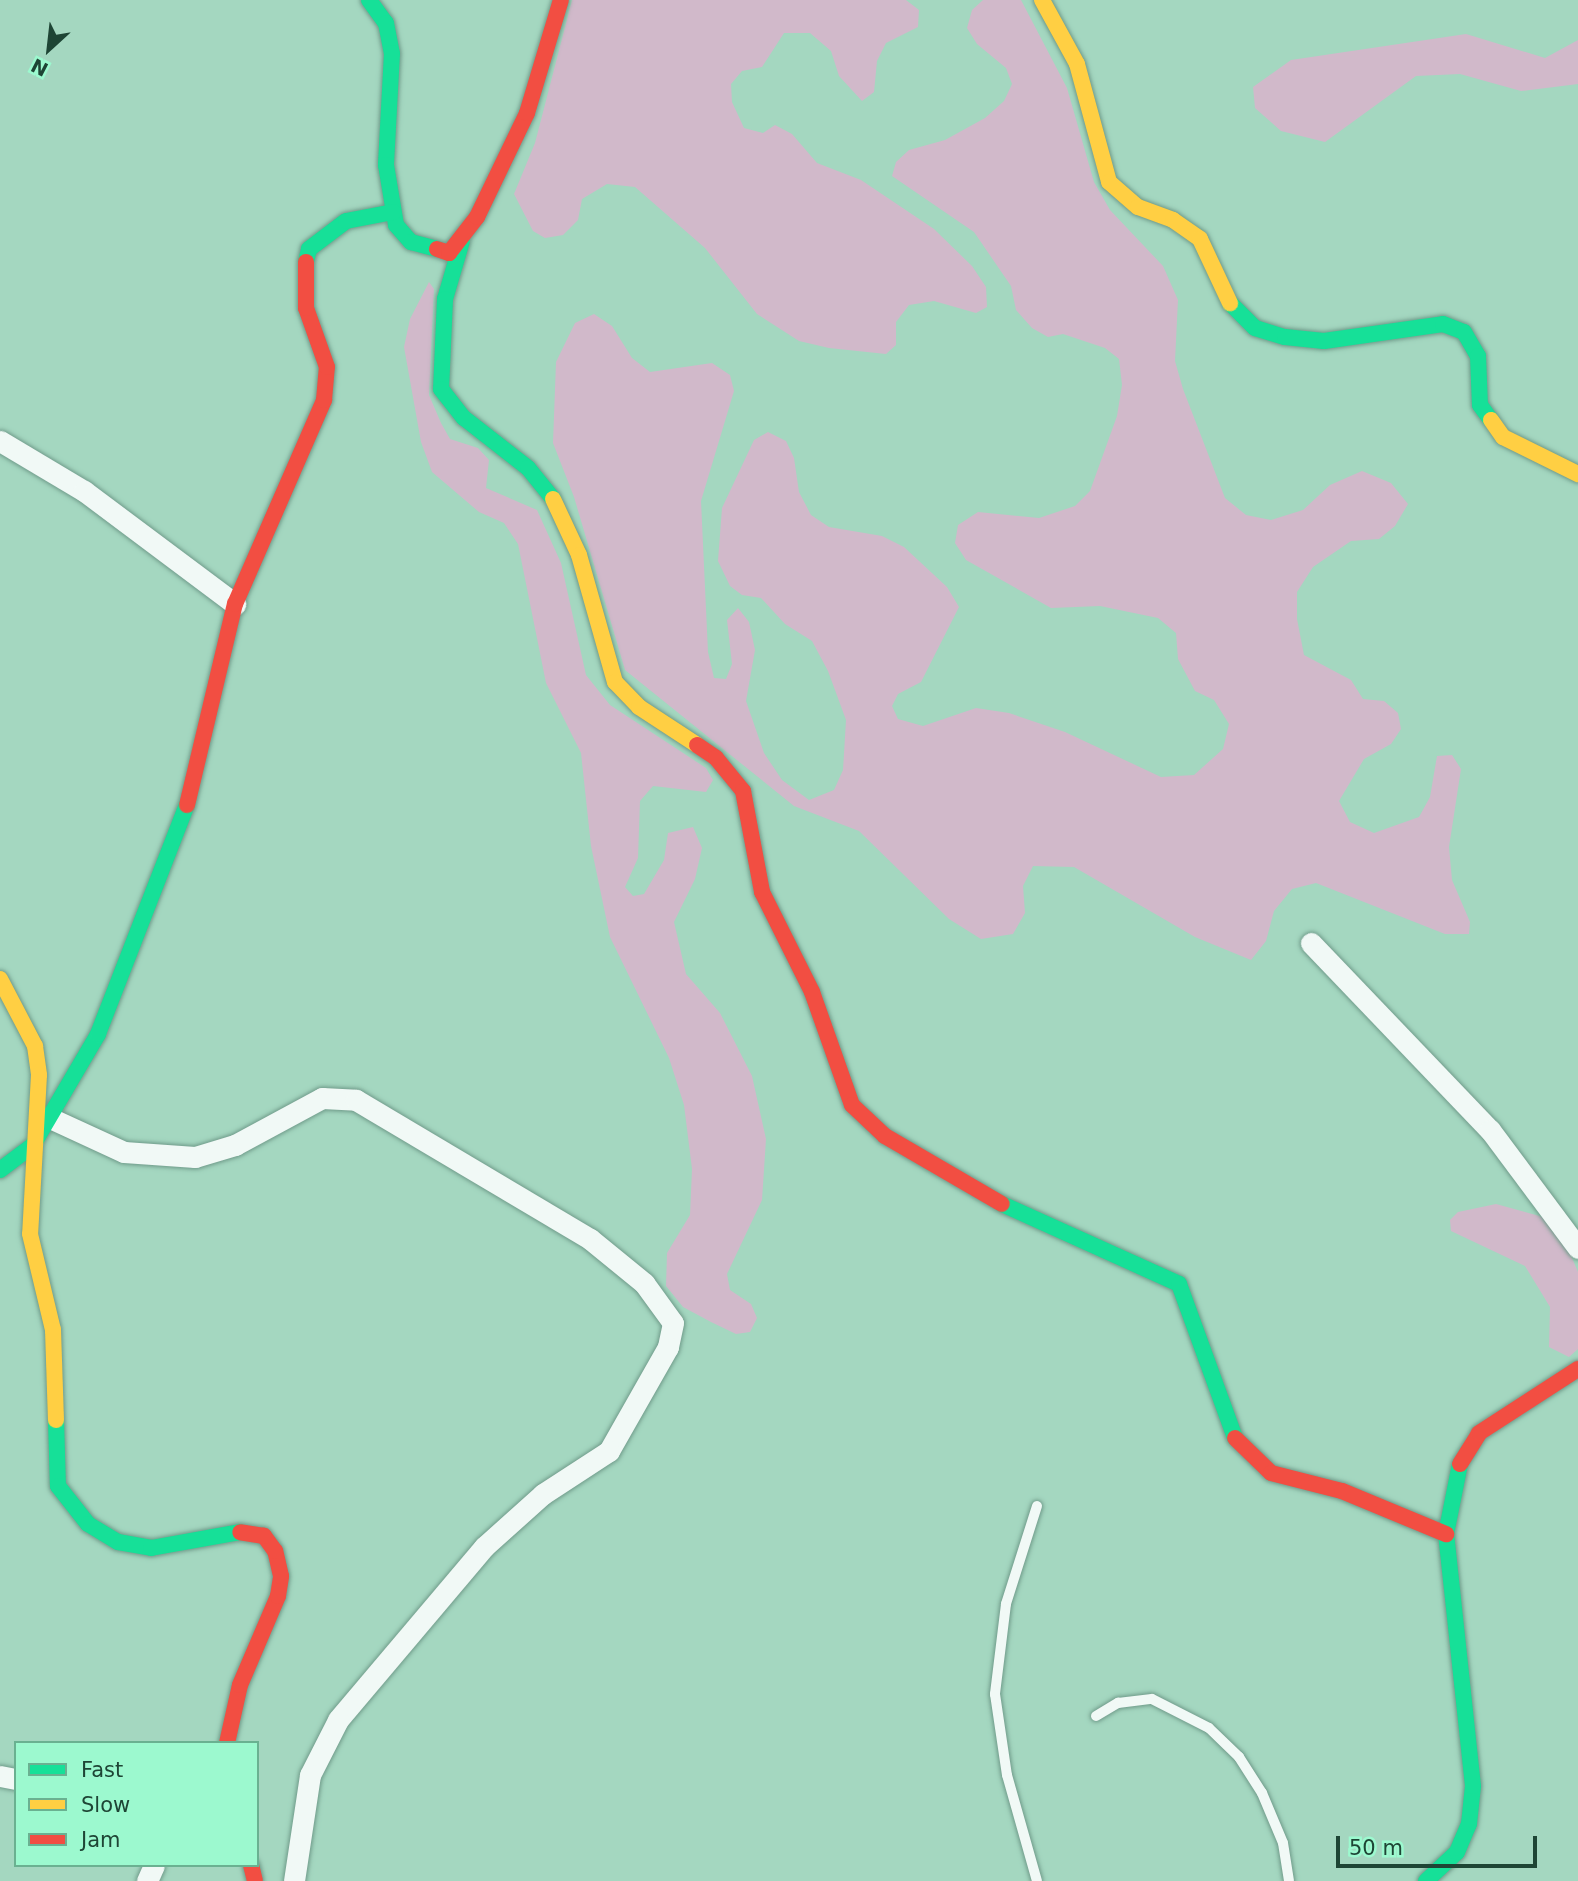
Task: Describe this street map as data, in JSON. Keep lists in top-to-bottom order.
{
  "legend": ["Fast", "Slow", "Jam"],
  "scale_bar": "50 m",
  "north": "bottom left"
}
